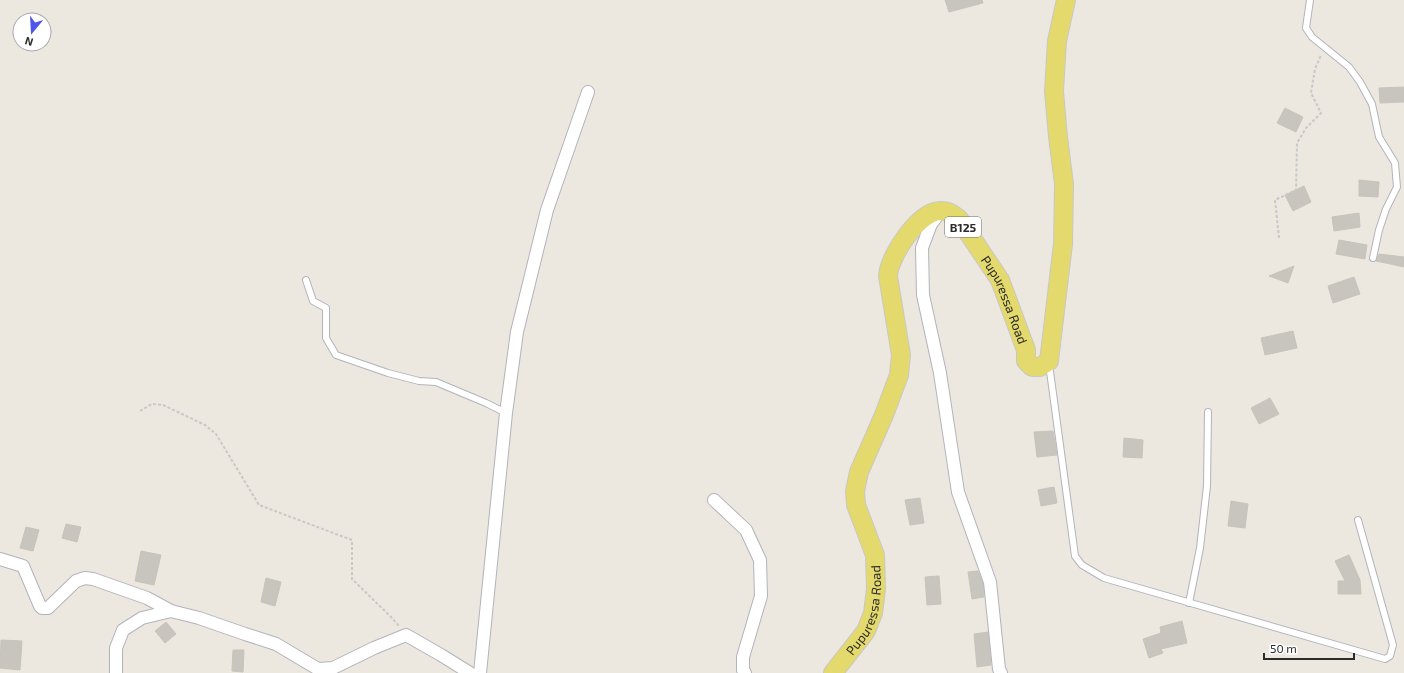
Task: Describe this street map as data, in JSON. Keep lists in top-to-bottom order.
{
  "streets": {
    "main road": ["B125", "Pupuressa Road"]
  },
  "scale_bar": "50 m",
  "north": "bottom"
}
